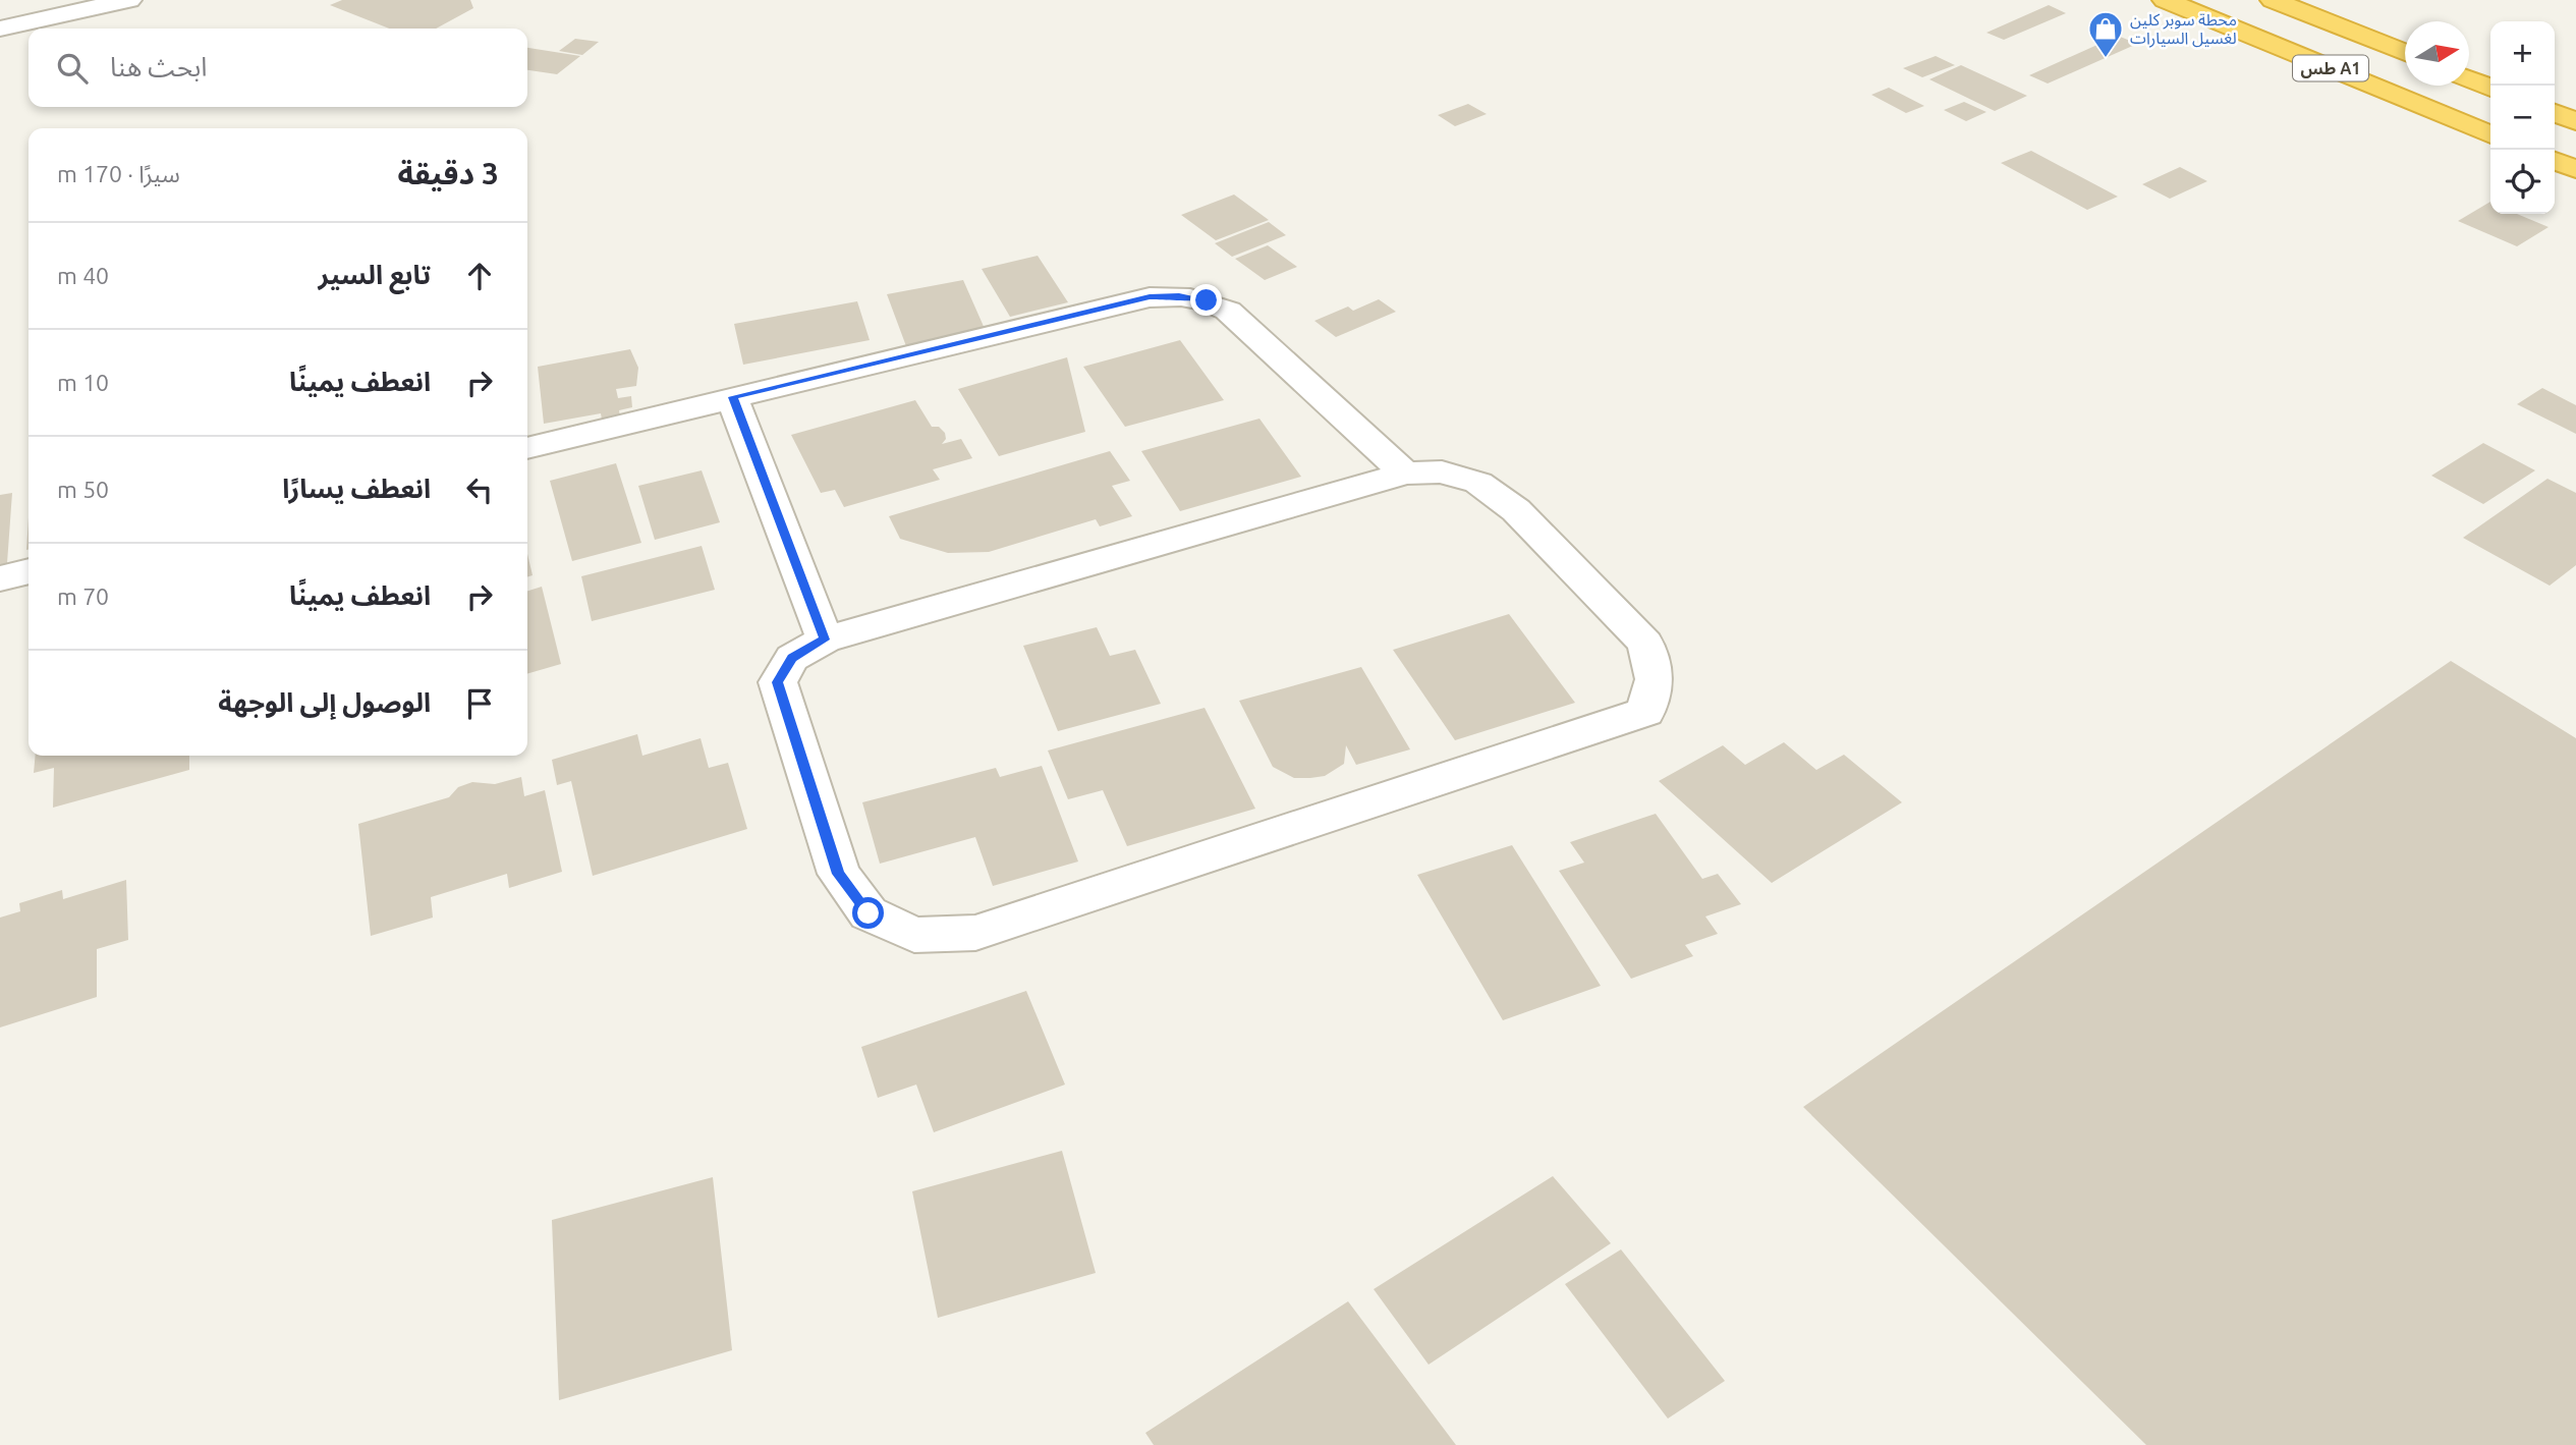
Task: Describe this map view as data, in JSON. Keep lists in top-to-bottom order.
{
  "streets": {
    "highway": ["طس A1"]
  },
  "places": {
    "shop": ["محطة سوبر كلين لغسيل السيارات"]
  },
  "north": "right",
  "page": {
    "map_buttons": ["+", "−"],
    "search": "ابحث هنا",
    "heading": ["3 دقيقة", "سيرًا · 170 m"],
    "list": [
      ["تابع السير", "40 m"],
      ["انعطف يمينًا", "10 m"],
      ["انعطف يسارًا", "50 m"],
      ["انعطف يمينًا", "70 m"],
      "الوصول إلى الوجهة"
    ]
  }
}
